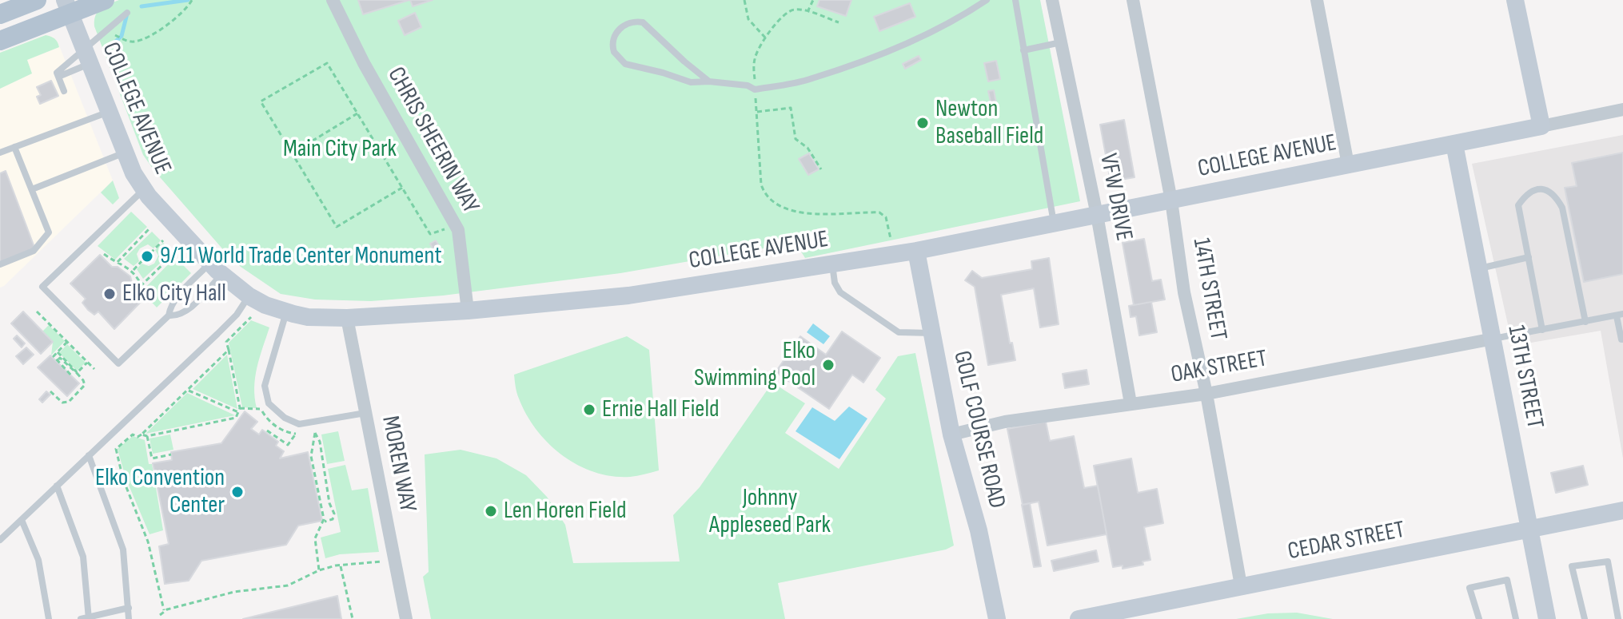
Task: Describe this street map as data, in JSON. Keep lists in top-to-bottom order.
{
  "streets": {
    "street": [
      "COLLEGE AVENUE",
      "CHRIS SHEERIN WAY",
      "VFW DRIVE",
      "14TH STREET",
      "OAK STREET",
      "13TH STREET",
      "GOLF COURSE ROAD",
      "MOREN WAY",
      "CEDAR STREET"
    ]
  },
  "crossings": [
    ["COLLEGE AVENUE", "CHRIS SHEERIN WAY"],
    ["COLLEGE AVENUE", "VFW DRIVE"],
    ["COLLEGE AVENUE", "14TH STREET"],
    ["COLLEGE AVENUE", "13TH STREET"],
    ["COLLEGE AVENUE", "GOLF COURSE ROAD"],
    ["COLLEGE AVENUE", "MOREN WAY"],
    ["VFW DRIVE", "OAK STREET"],
    ["14TH STREET", "OAK STREET"],
    ["14TH STREET", "CEDAR STREET"],
    ["OAK STREET", "13TH STREET"],
    ["OAK STREET", "GOLF COURSE ROAD"],
    ["13TH STREET", "CEDAR STREET"]
  ],
  "parks": ["Main City Park", "Johnny Appleseed Park"],
  "places": [
    "Newton Baseball Field",
    "9/11 World Trade Center Monument",
    "Elko City Hall",
    "Elko Swimming Pool",
    "Ernie Hall Field",
    "Elko Convention Center",
    "Len Horen Field"
  ]
}
